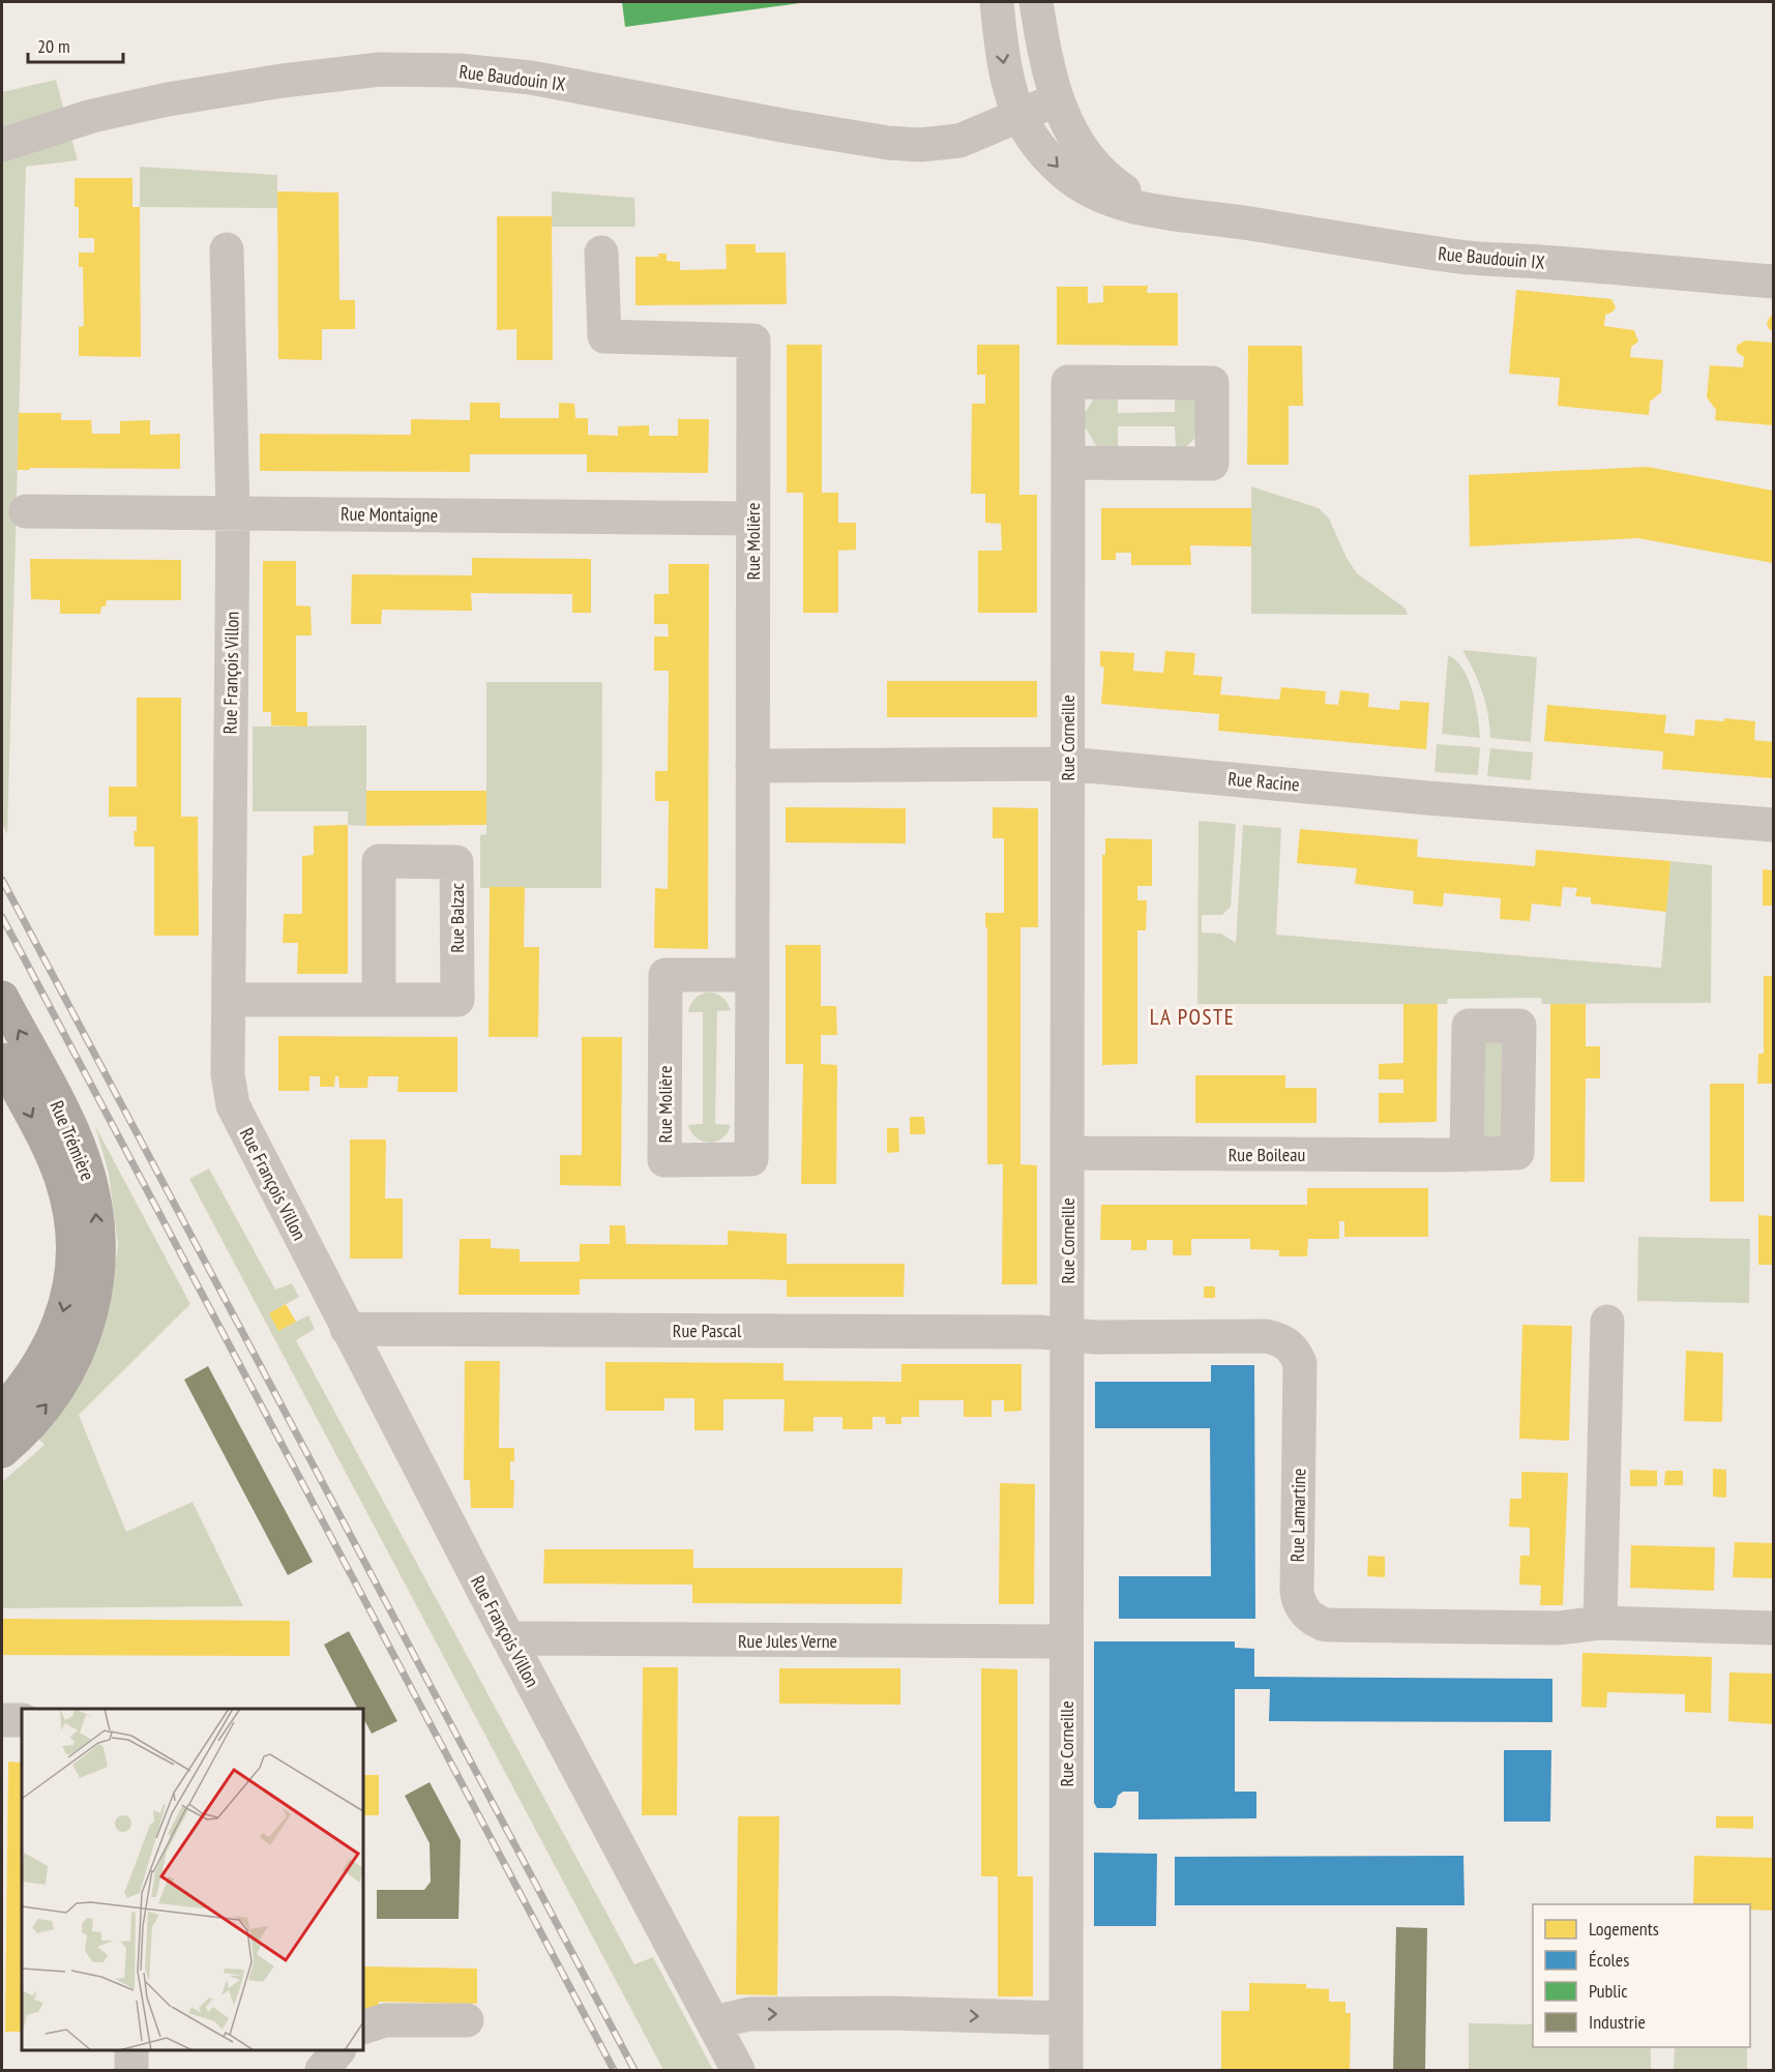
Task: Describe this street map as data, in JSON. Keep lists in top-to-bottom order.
{
  "streets": {
    "main road": ["Rue Trémière"],
    "street": [
      "Rue Baudouin IX",
      "Rue Montaigne",
      "Rue Molière",
      "Rue François Villon",
      "Rue Corneille",
      "Rue Racine",
      "Rue Balzac",
      "Rue Boileau",
      "Rue Pascal",
      "Rue Lamartine",
      "Rue Jules Verne"
    ]
  },
  "crossings": [
    ["Rue Montaigne", "Rue Molière"],
    ["Rue Montaigne", "Rue François Villon"],
    ["Rue Molière", "Rue Racine"],
    ["Rue François Villon", "Rue Balzac"],
    ["Rue François Villon", "Rue Pascal"],
    ["Rue François Villon", "Rue Jules Verne"],
    ["Rue Corneille", "Rue Racine"],
    ["Rue Corneille", "Rue Boileau"],
    ["Rue Corneille", "Rue Pascal"],
    ["Rue Corneille", "Rue Lamartine"],
    ["Rue Corneille", "Rue Jules Verne"],
    ["Rue Pascal", "Rue Lamartine"]
  ],
  "districts": ["LA POSTE"],
  "legend": [
    "Logements",
    "Écoles",
    "Public",
    "Industrie"
  ],
  "scale_bar": "20 m"
}
